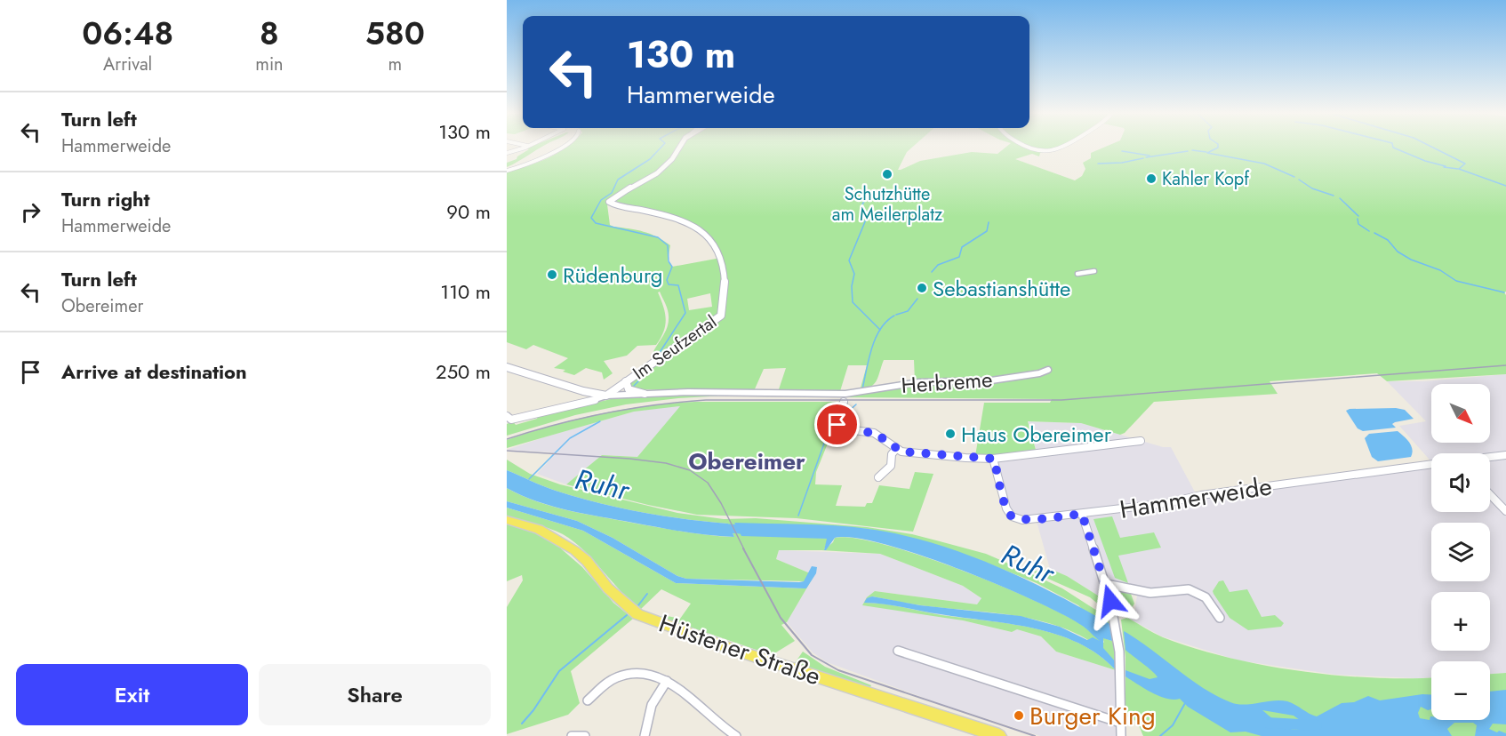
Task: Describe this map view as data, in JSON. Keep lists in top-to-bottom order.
{
  "streets": {
    "main road": ["Im Seufzertal", "Hüstener Straße"],
    "street": ["Herbreme", "Hammerweide"]
  },
  "crossings": [
    ["Im Seufzertal", "Herbreme"]
  ],
  "districts": ["Obereimer"],
  "water": ["Ruhr"],
  "places": [
    "Schutzhütte am Meilerplatz",
    "Kahler Kopf",
    "Rüdenburg",
    "Sebastianshütte",
    "Haus Obereimer",
    "Burger King"
  ],
  "north": "bottom right",
  "page": {
    "eta": [
      "06:48",
      "Arrival",
      "8",
      "min",
      "580",
      "m"
    ],
    "turn": ["130 m", "Hammerweide"],
    "list": [
      {
        "name": "Turn left",
        "note": "Hammerweide",
        "value": "130 m"
      },
      {
        "name": "Turn right",
        "note": "Hammerweide",
        "value": "90 m"
      },
      {
        "name": "Turn left",
        "note": "Obereimer",
        "value": "110 m"
      },
      {
        "name": "Arrive at destination",
        "value": "250 m"
      }
    ],
    "map_buttons": ["+", "−"],
    "buttons": ["Exit", "Share"]
  }
}
